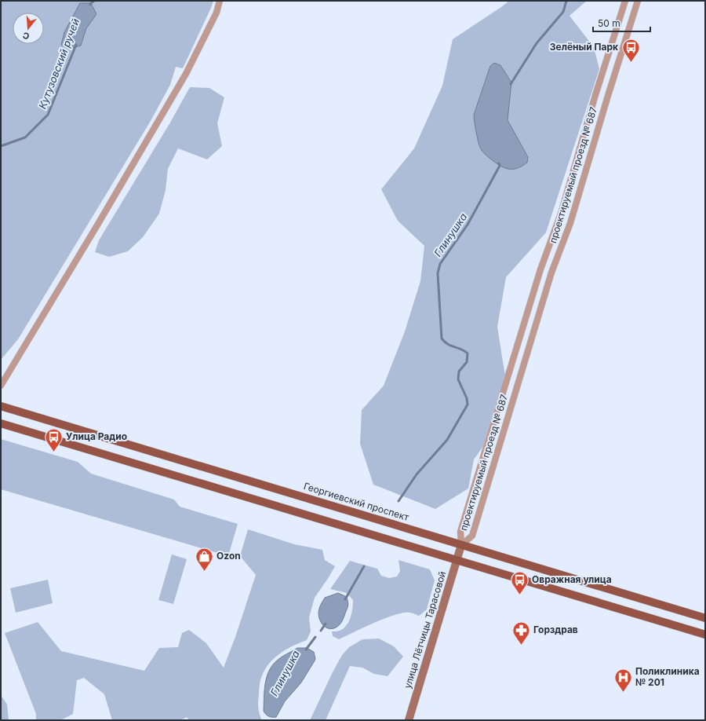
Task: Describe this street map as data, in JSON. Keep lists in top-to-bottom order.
{
  "streets": {
    "main road": ["Георгиевский проспект", "улица Лётчицы Тарасовой"],
    "street": ["проектируемый проезд № 687"]
  },
  "crossings": [
    ["проектируемый проезд № 687", "Георгиевский проспект"],
    ["проектируемый проезд № 687", "улица Лётчицы Тарасовой"],
    ["Георгиевский проспект", "улица Лётчицы Тарасовой"]
  ],
  "water": ["Кутузовский ручей", "Глинушка"],
  "places": {
    "bus stop": ["Зелёный Парк", "Улица Радио", "Овражная улица"],
    "shop": ["Ozon"],
    "pharmacy": ["Горздрав"],
    "hospital": ["Поликлиника № 201"]
  },
  "scale_bar": "50 m",
  "north": "bottom"
}
